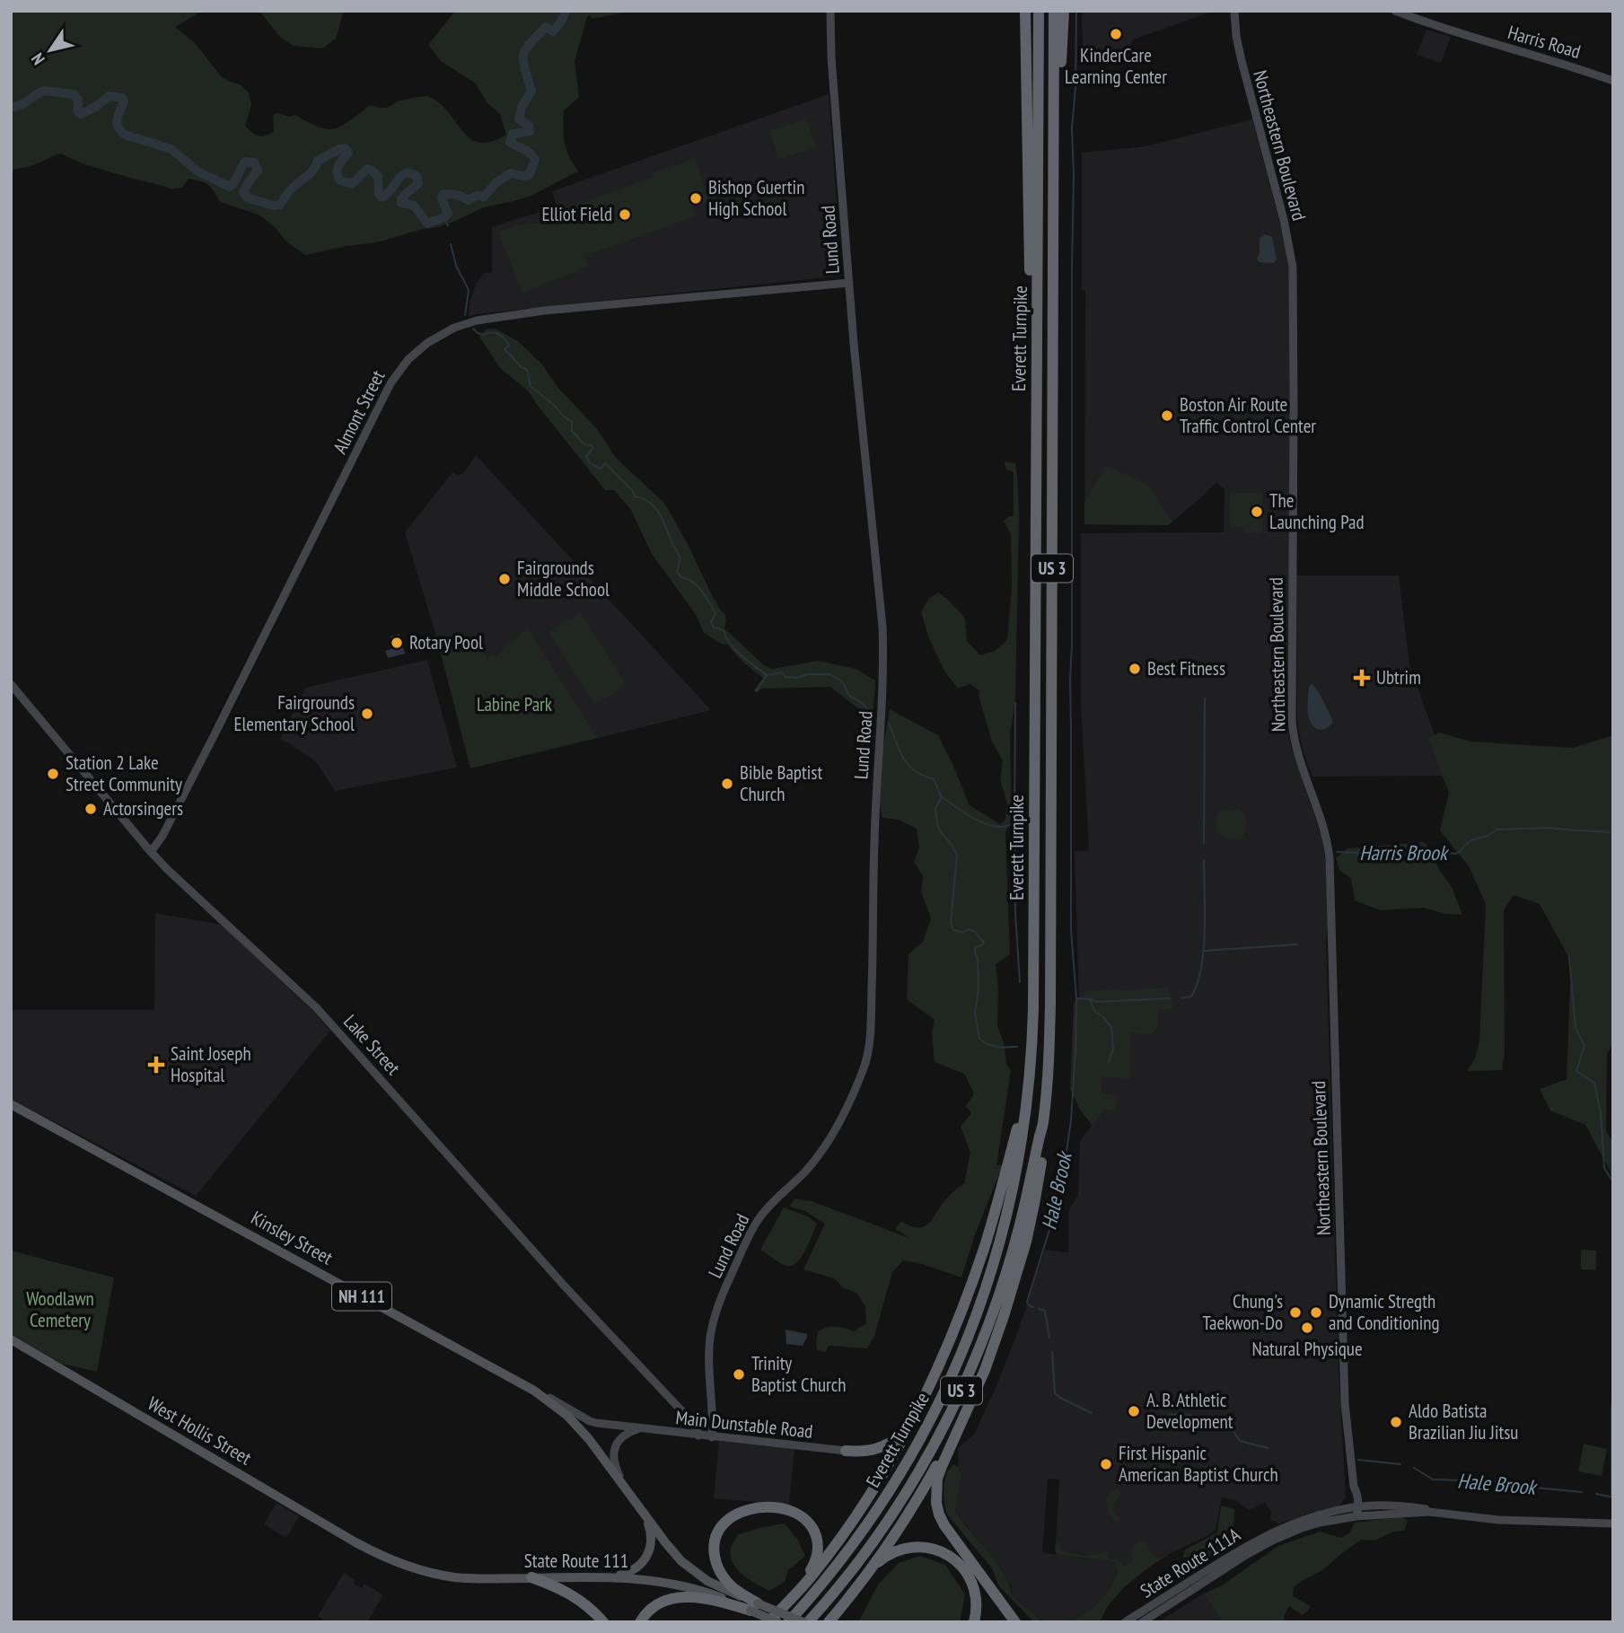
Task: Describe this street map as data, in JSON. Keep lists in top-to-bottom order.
{
  "streets": {
    "highway": ["Everett Turnpike", "US 3"],
    "main road": [
      "Kinsley Street",
      "NH 111",
      "West Hollis Street",
      "State Route 111"
    ],
    "street": [
      "Harris Road",
      "Northeastern Boulevard",
      "Lund Road",
      "Almont Street",
      "Lake Street",
      "Main Dunstable Road",
      "State Route 111A"
    ]
  },
  "crossings": [
    ["Lund Road", "Almont Street"],
    ["Lund Road", "Main Dunstable Road"],
    ["Everett Turnpike", "State Route 111"],
    ["Almont Street", "Lake Street"],
    ["Lake Street", "Main Dunstable Road"],
    ["Kinsley Street", "Main Dunstable Road"],
    ["Kinsley Street", "State Route 111"],
    ["West Hollis Street", "State Route 111"]
  ],
  "water": ["Harris Brook", "Hale Brook"],
  "parks": ["Labine Park", "Woodlawn Cemetery"],
  "places": {
    "other": [
      "KinderCare Learning Center",
      "Bishop Guertin High School",
      "Elliot Field",
      "Boston Air Route Traffic Control Center",
      "The Launching Pad",
      "Fairgrounds Middle School",
      "Rotary Pool",
      "Best Fitness",
      "Fairgrounds Elementary School",
      "Station 2 Lake Street Community",
      "Bible Baptist Church",
      "Actorsingers",
      "Chung's Taekwon-Do",
      "Dynamic Stregth and Conditioning",
      "Natural Physique",
      "Trinity Baptist Church",
      "A. B. Athletic Development",
      "Aldo Batista Brazilian Jiu Jitsu",
      "First Hispanic American Baptist Church"
    ],
    "health": ["Ubtrim", "Saint Joseph Hospital"]
  },
  "north": "bottom left"
}
